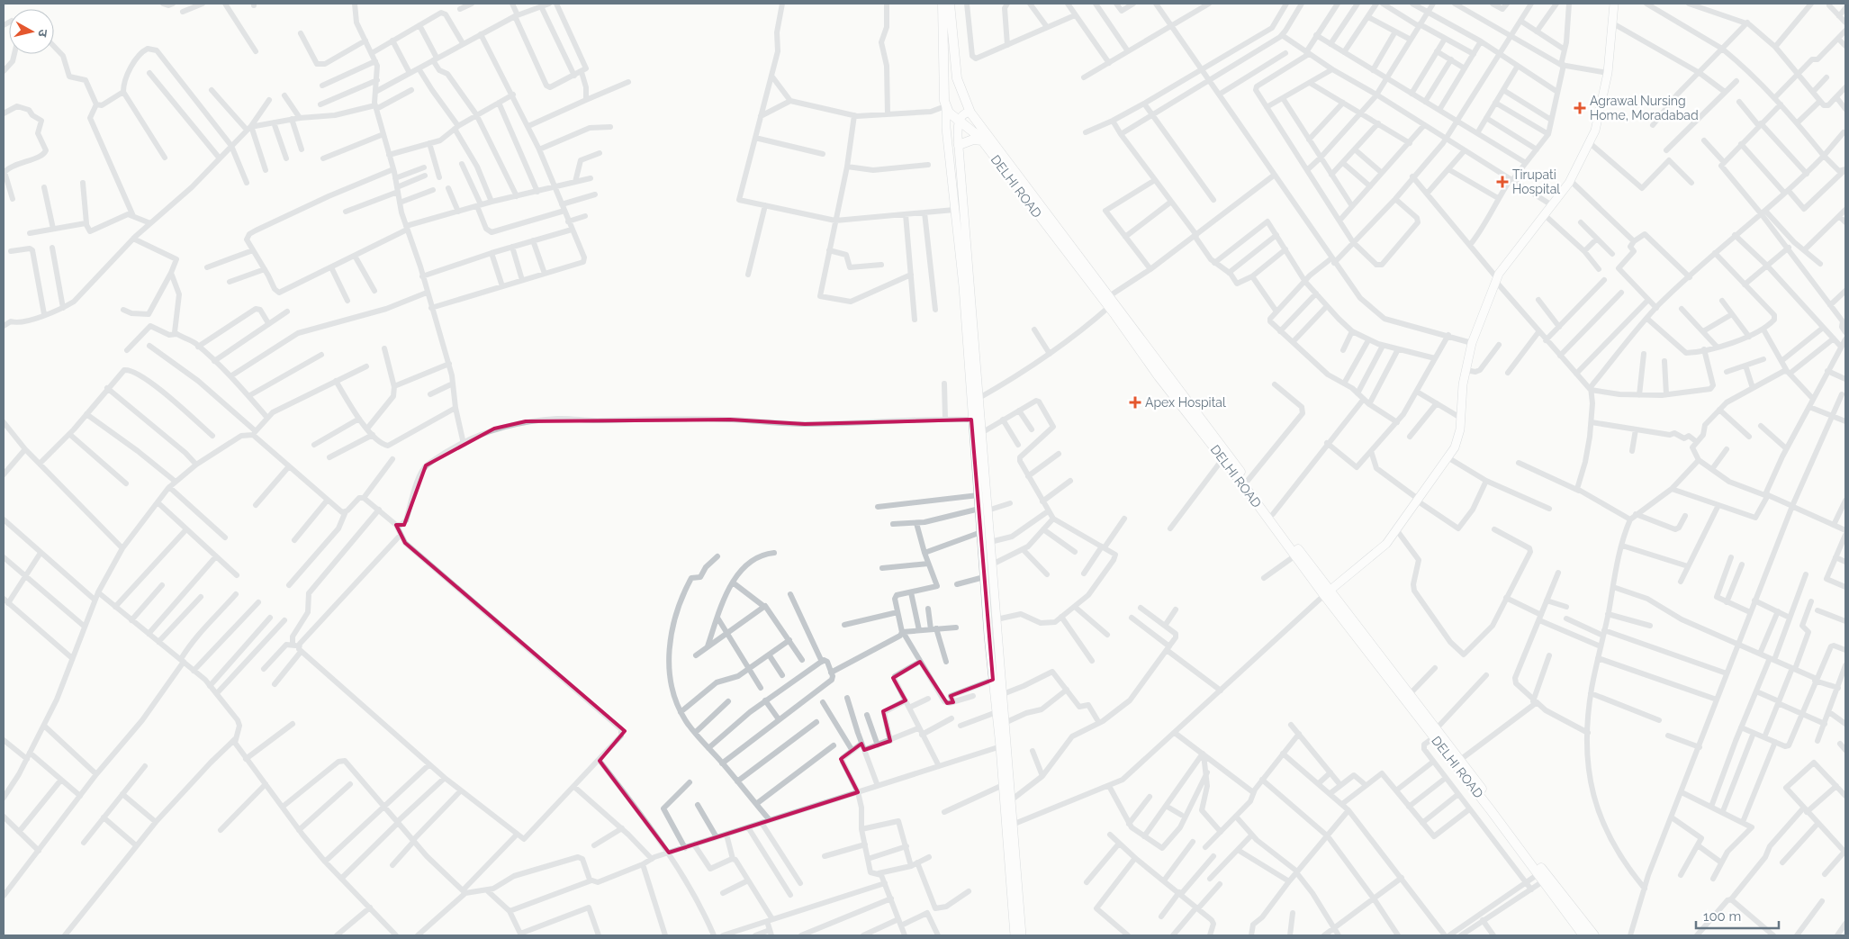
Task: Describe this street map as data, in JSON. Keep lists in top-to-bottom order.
{
  "streets": {
    "main road": ["DELHI ROAD"]
  },
  "places": {
    "health": ["Agrawal Nursing Home, Moradabad", "Tirupati Hospital", "Apex Hospital"]
  },
  "scale_bar": "100 m",
  "north": "right"
}
